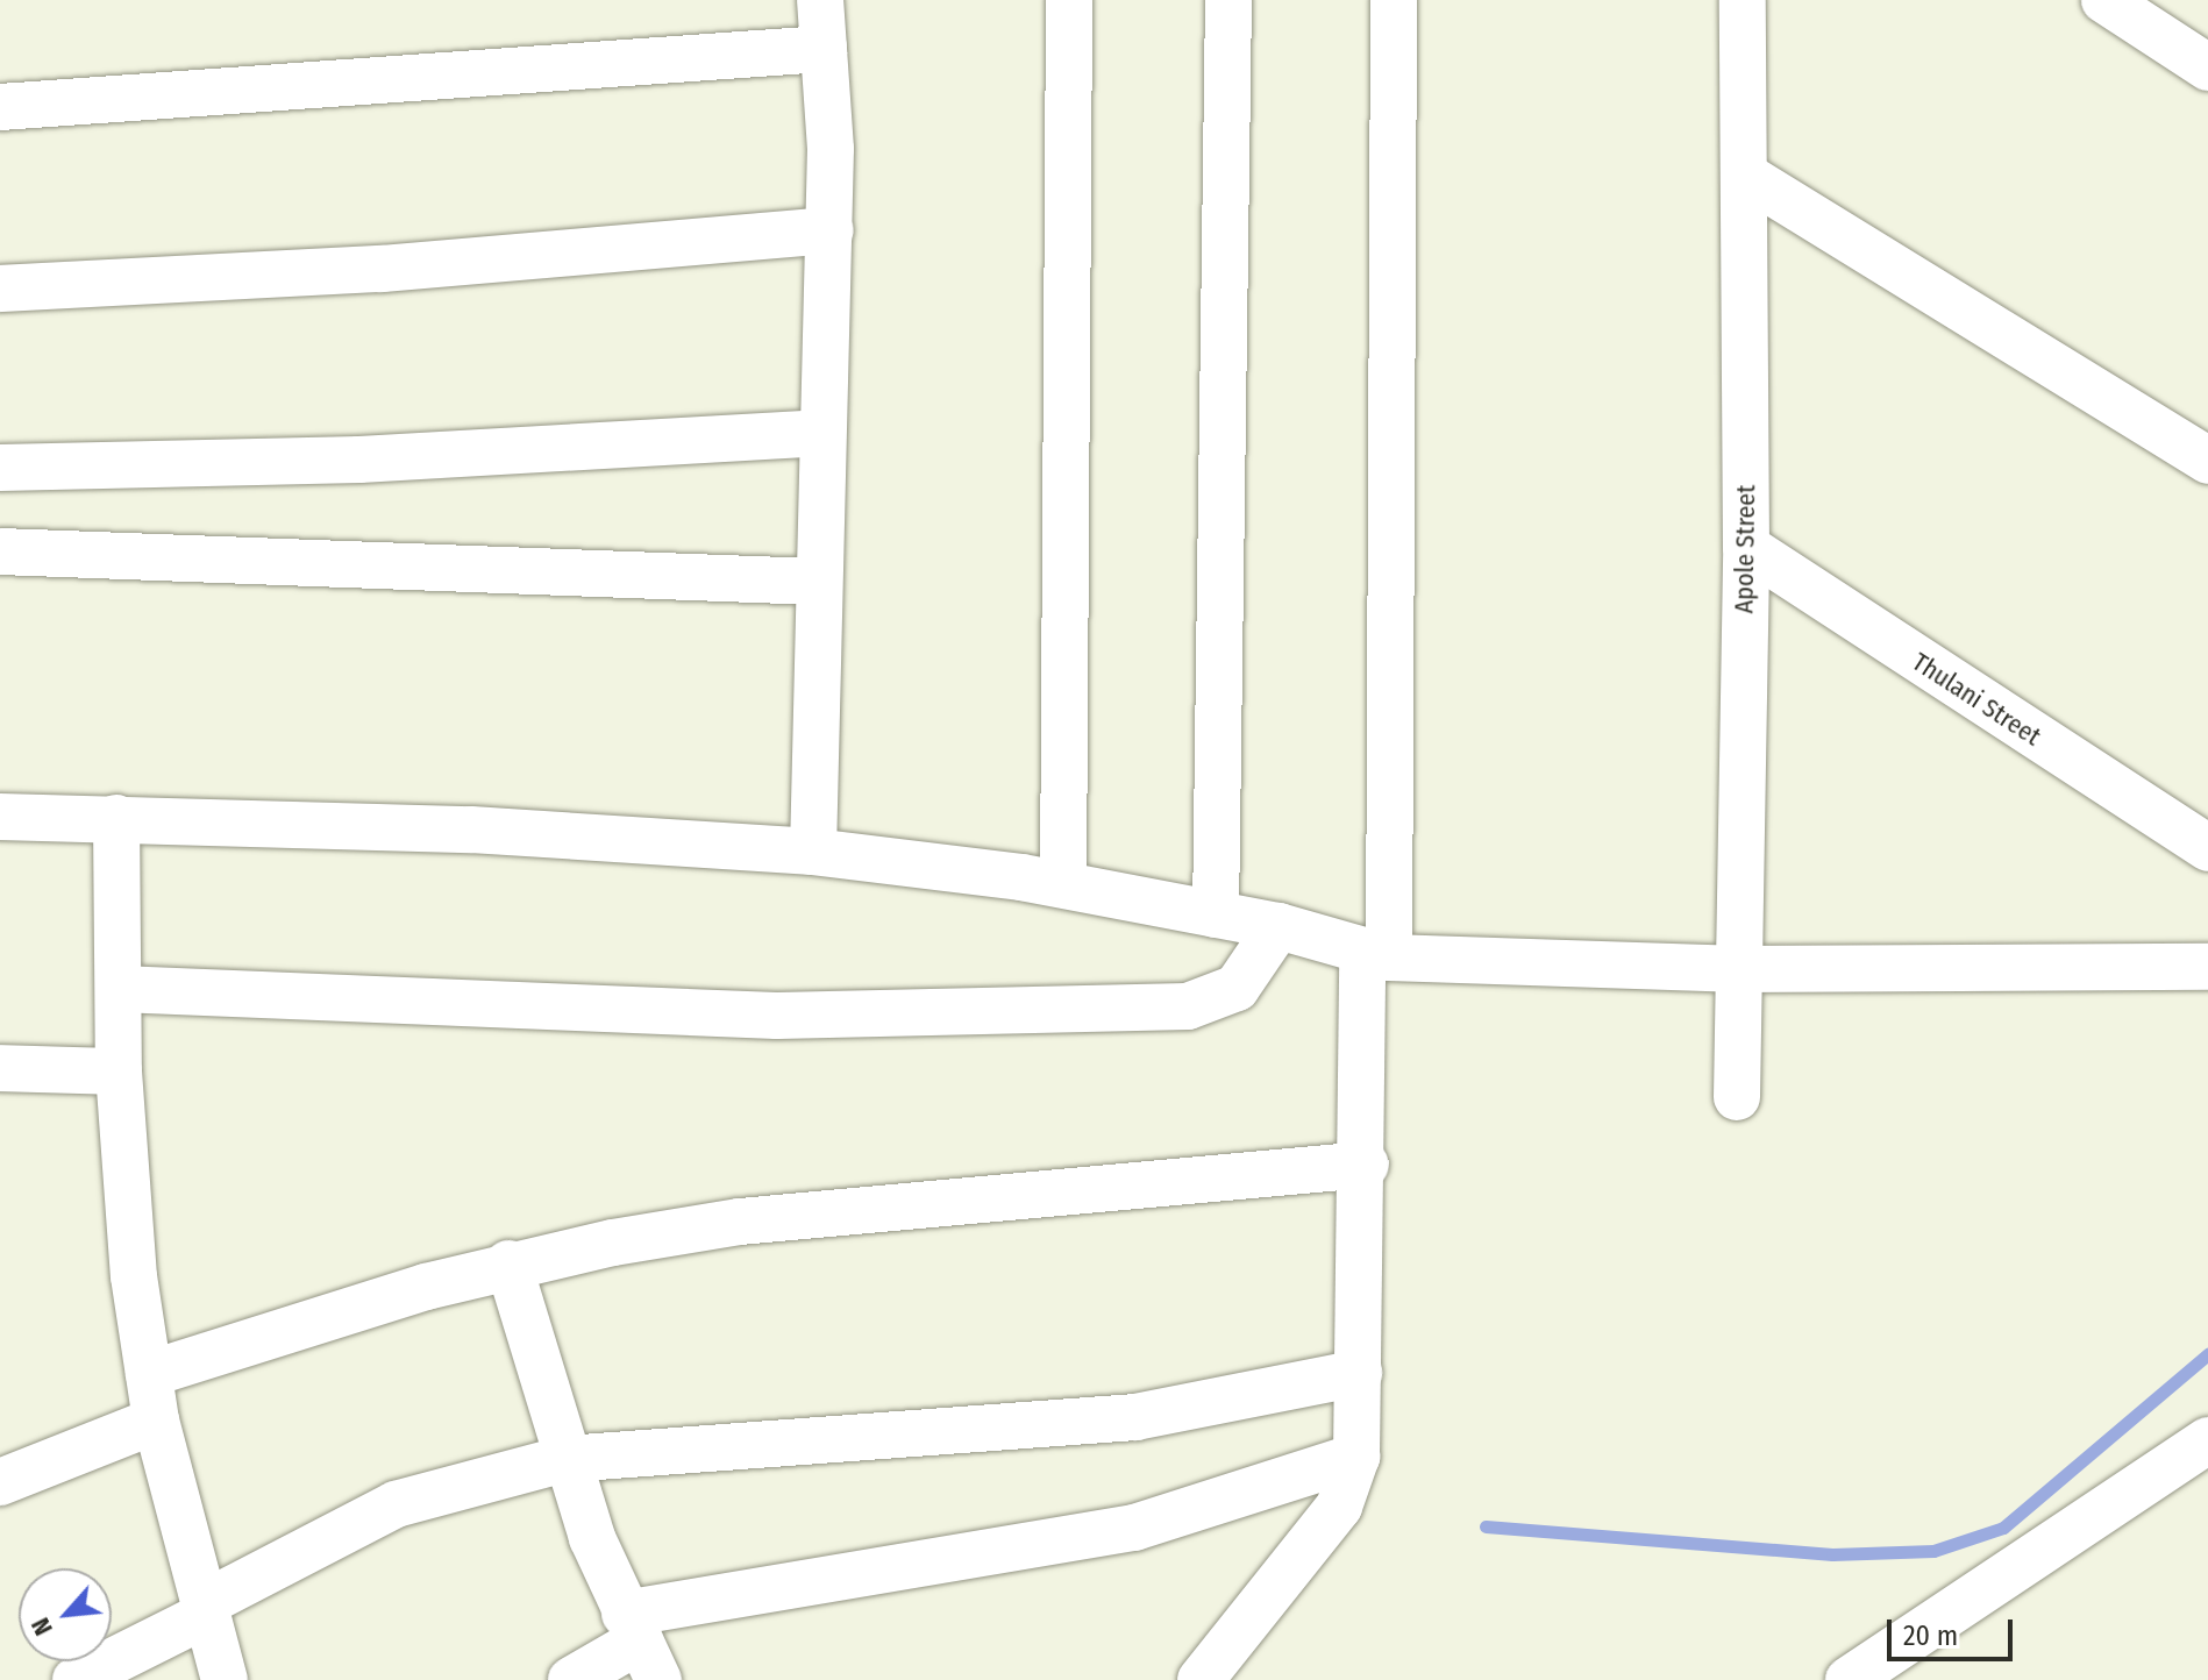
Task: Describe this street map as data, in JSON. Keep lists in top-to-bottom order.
{
  "streets": {
    "street": ["Apole Street", "Thulani Street"]
  },
  "crossings": [
    ["Apole Street", "Thulani Street"]
  ],
  "scale_bar": "20 m",
  "north": "bottom left"
}
